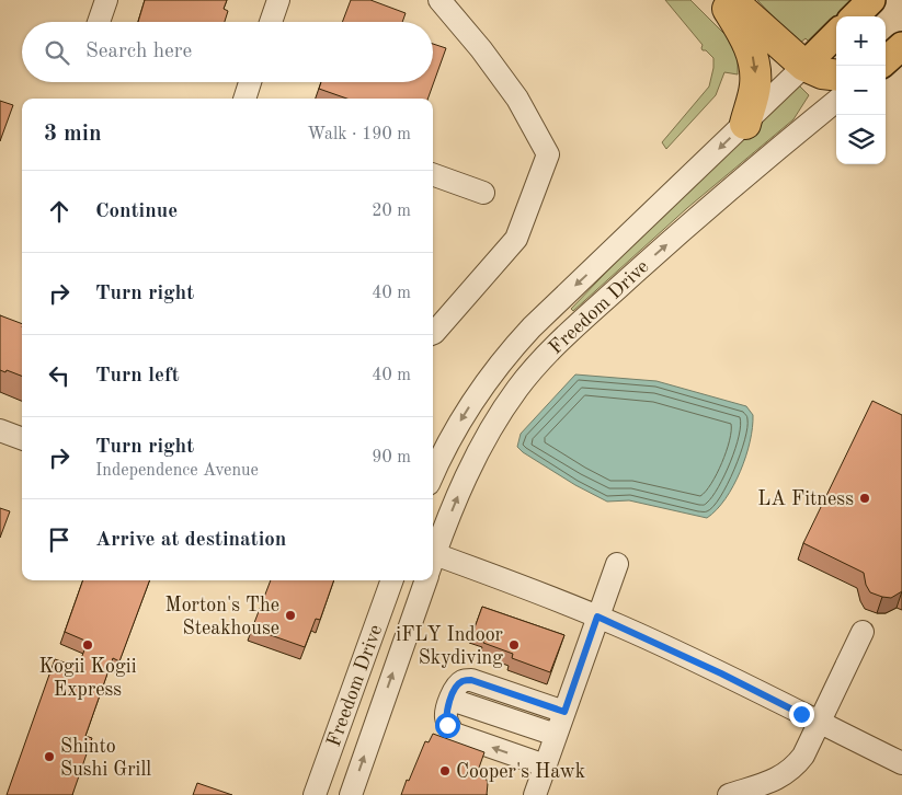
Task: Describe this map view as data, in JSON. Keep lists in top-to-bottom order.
{
  "streets": {
    "main road": ["Freedom Drive"]
  },
  "places": [
    "LA Fitness",
    "Morton's The Steakhouse",
    "Kogii Kogii Express",
    "iFLY Indoor Skydiving",
    "Shinto Sushi Grill",
    "Cooper's Hawk"
  ],
  "page": {
    "map_buttons": ["+", "−"],
    "search": "Search here",
    "heading": ["3 min", "Walk · 190 m"],
    "list": [
      ["Continue", "20 m"],
      ["Turn right", "40 m"],
      ["Turn left", "40 m"],
      ["Turn right", "Independence Avenue", "90 m"],
      "Arrive at destination"
    ]
  }
}
